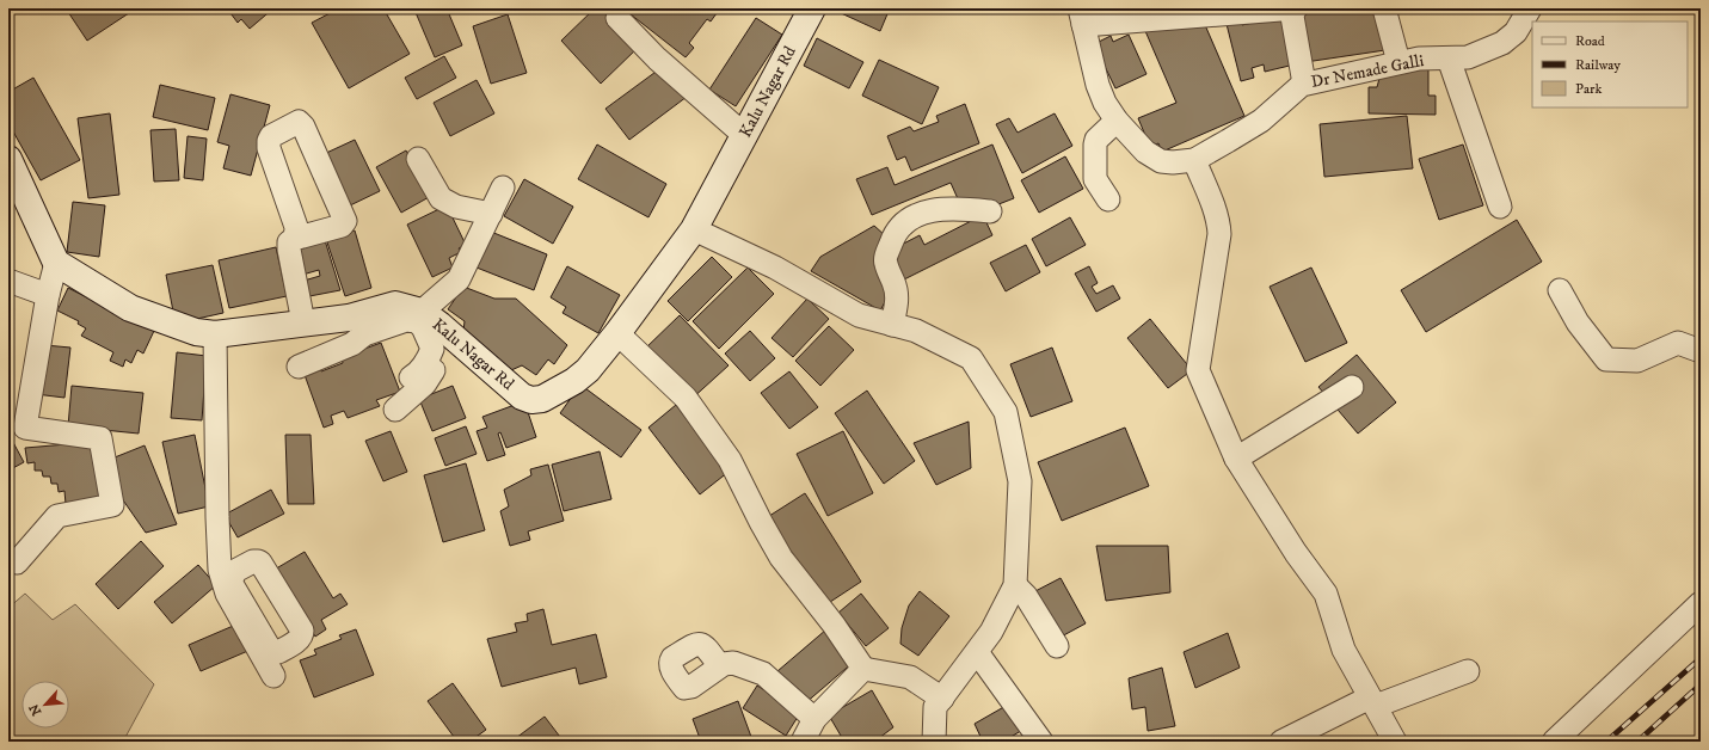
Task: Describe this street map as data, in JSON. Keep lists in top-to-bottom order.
{
  "streets": {
    "street": ["Dr Nemade Galli", "Kalu Nagar Rd"]
  },
  "legend": ["Road", "Railway", "Park"],
  "north": "bottom left"
}
